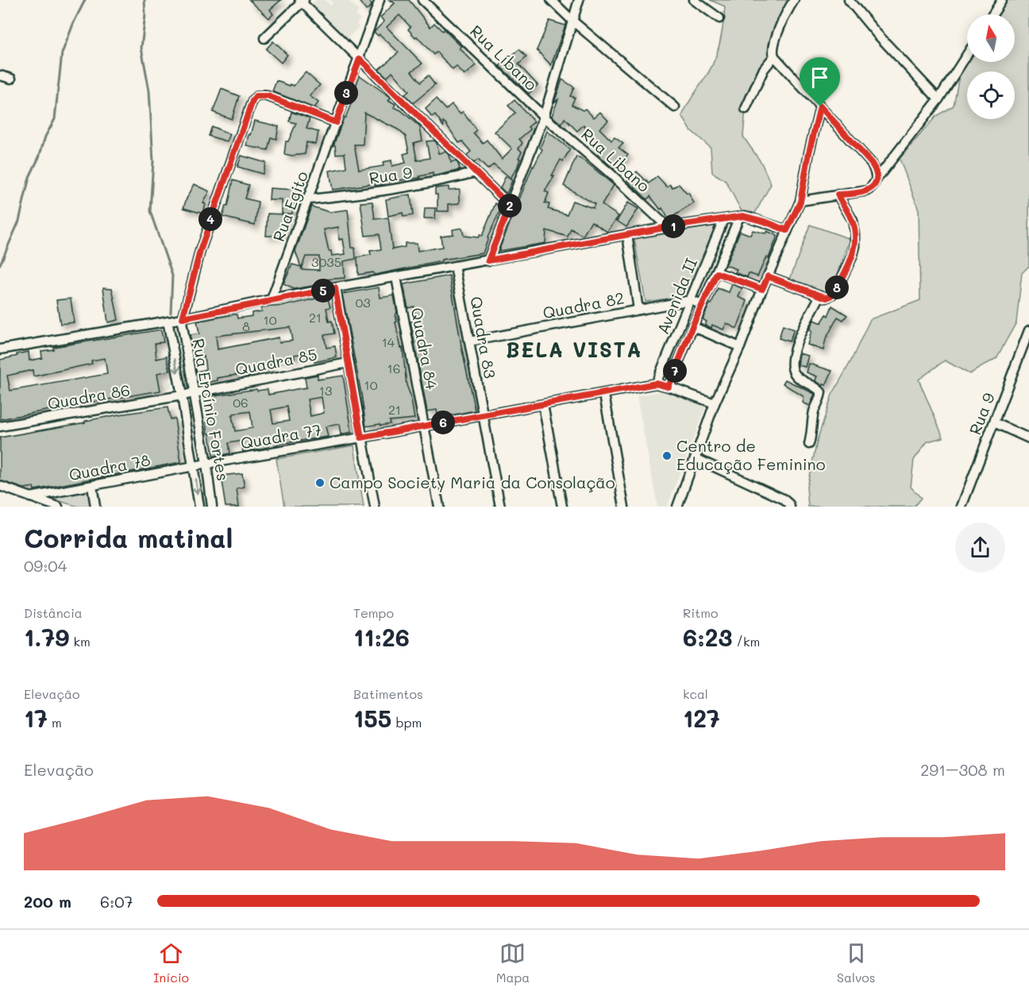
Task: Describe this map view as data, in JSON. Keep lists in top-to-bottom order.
{
  "streets": {
    "street": [
      "Rua Líbano",
      "Rua Libano",
      "Rua 9",
      "Rua Egito",
      "Avenida II",
      "Quadra 82",
      "Quadra 83",
      "Quadra 84",
      "Quadra 85",
      "Quadra 86",
      "Rua Ercínio Fortes",
      "Quadra 77",
      "Quadra 78"
    ]
  },
  "crossings": [
    ["Rua Líbano", "Rua Libano"],
    ["Rua 9", "Rua Egito"],
    ["Rua Egito", "Rua Ercínio Fortes"],
    ["Avenida II", "Quadra 82"],
    ["Avenida II", "Quadra 77"],
    ["Quadra 82", "Quadra 83"],
    ["Quadra 83", "Quadra 77"],
    ["Quadra 84", "Quadra 77"],
    ["Quadra 85", "Quadra 86"],
    ["Quadra 85", "Rua Ercínio Fortes"],
    ["Quadra 86", "Rua Ercínio Fortes"],
    ["Rua Ercínio Fortes", "Quadra 77"],
    ["Rua Ercínio Fortes", "Quadra 78"],
    ["Quadra 77", "Quadra 78"]
  ],
  "districts": ["BELA VISTA"],
  "places": ["Centro de Educação Feminino", "Campo Society Maria da Consolação"],
  "house_numbers": [
    "3035",
    "03",
    "21",
    "10",
    "8",
    "14",
    "16",
    "10",
    "13",
    "06",
    "21"
  ],
  "north": "top",
  "page": {
    "pins": [
      "3",
      "2",
      "4",
      "1",
      "8",
      "5",
      "7",
      "6"
    ],
    "heading": ["Corrida matinal", "09:04"],
    "stats": [
      ["Distância", "1.79 km"],
      ["Tempo", "11:26"],
      ["Ritmo", "6:23 /km"],
      ["Elevação", "17 m"],
      ["Batimentos", "155 bpm"],
      ["kcal", "127"]
    ],
    "chart": ["Elevação", "291–308 m"],
    "list": [
      {
        "name": "200 m",
        "note": "6:07"
      }
    ],
    "tabs": ["Início", "Mapa", "Salvos"]
  }
}
